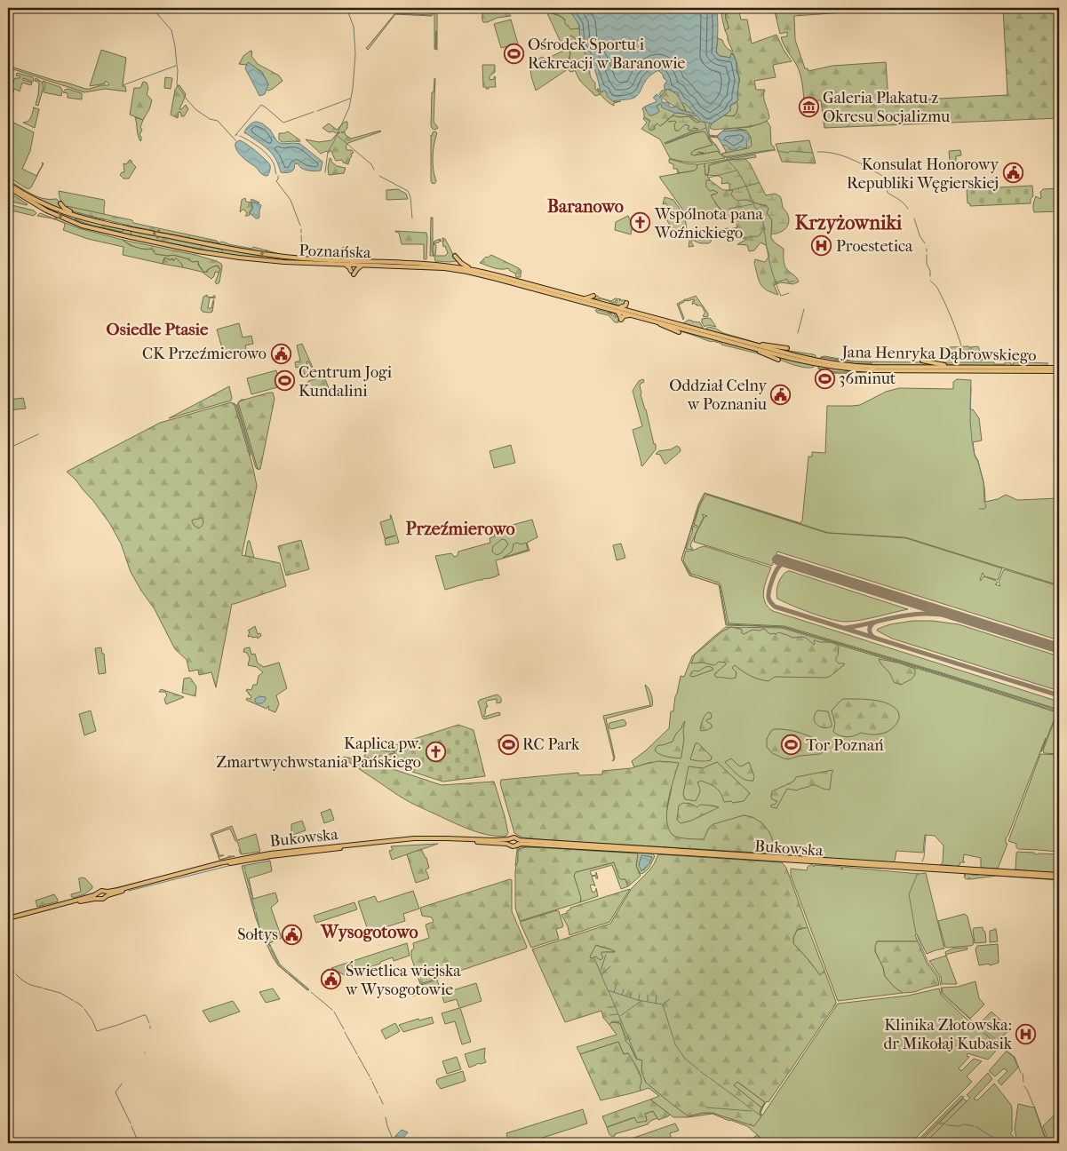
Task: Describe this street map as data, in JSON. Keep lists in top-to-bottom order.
{
  "streets": {
    "main road": ["Poznańska", "Jana Henryka Dąbrowskiego", "Bukowska"]
  },
  "crossings": [
    ["Poznańska", "Jana Henryka Dąbrowskiego"]
  ],
  "districts": [
    "Baranowo",
    "Krzyżowniki",
    "Osiedle Ptasie",
    "Przeźmierowo",
    "Wysogotowo"
  ],
  "places": {
    "sports": [
      "Ośrodek Sportu i Rekreacji w Baranowie",
      "36minut",
      "Centrum Jogi Kundalini",
      "RC Park",
      "Tor Poznań"
    ],
    "museum": ["Galeria Plakatu z Okresu Socjalizmu"],
    "public building": [
      "Konsulat Honorowy Republiki Węgierskiej",
      "CK Przeźmierowo",
      "Oddział Celny w Poznaniu",
      "Sołtys",
      "Świetlica wiejska w Wysogotowie"
    ],
    "church": ["Wspólnota pana Woźnickiego", "Kaplica pw. Zmartwychwstania Pańskiego"],
    "hospital": ["Proestetica", "Klinika Złotowska: dr Mikołaj Kubasik"]
  }
}
